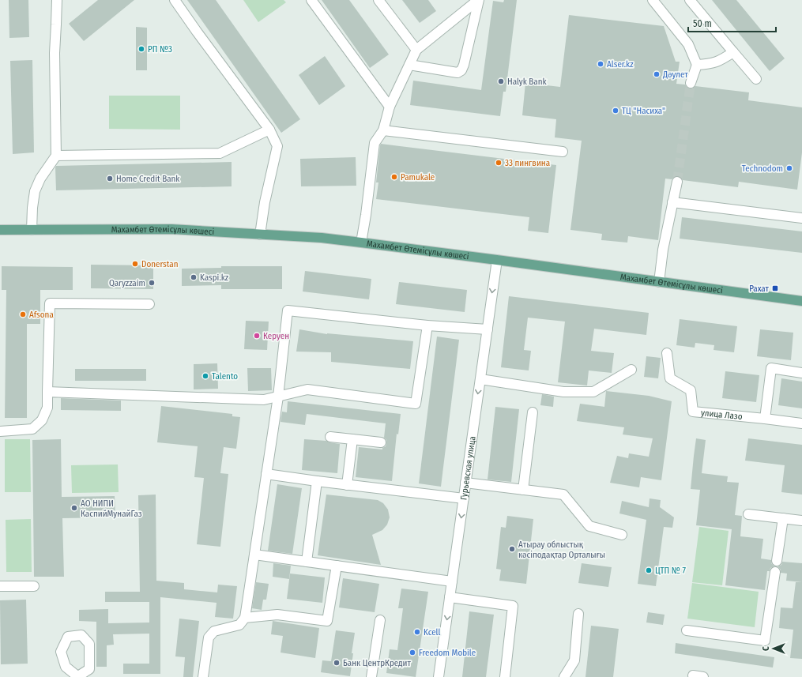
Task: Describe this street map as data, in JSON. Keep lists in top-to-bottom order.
{
  "streets": {
    "main road": ["Махамбет Өтемісұлы көшесі"],
    "street": ["улица Лазо", "Гурьевская улица"]
  },
  "crossings": [
    ["Махамбет Өтемісұлы көшесі", "Гурьевская улица"]
  ],
  "places": {
    "other": [
      "РП №3",
      "Alser.kz",
      "Дәулет",
      "Halyk Bank",
      "ТЦ \"Насиха\"",
      "33 пингвина",
      "Technodom",
      "Pamukale",
      "Home Credit Bank",
      "Donerstan",
      "Kaspi.kz",
      "Qaryzzaim",
      "Afsona",
      "Керуен",
      "Talento",
      "АО НИПИ КаспийМунайГаз",
      "Атырау облыстық кәсіподақтар Орталығы",
      "ЦТП № 7",
      "Kcell",
      "Freedom Mobile",
      "Банк ЦентрКредит"
    ],
    "transit": ["Рахат"]
  },
  "scale_bar": "50 m",
  "north": "left"
}
